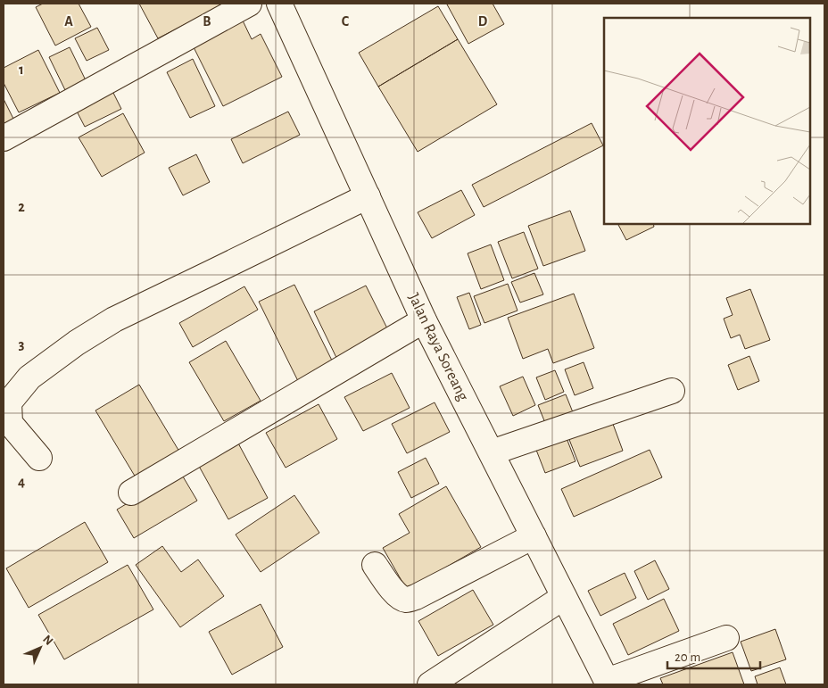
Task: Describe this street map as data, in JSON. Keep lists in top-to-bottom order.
{
  "streets": {
    "street": ["Jalan Raya Soreang"]
  },
  "scale_bar": "20 m",
  "north": "top right",
  "grid": {
    "columns": [
      "A",
      "B",
      "C",
      "D"
    ],
    "rows": [
      "1",
      "2",
      "3",
      "4"
    ]
  }
}
